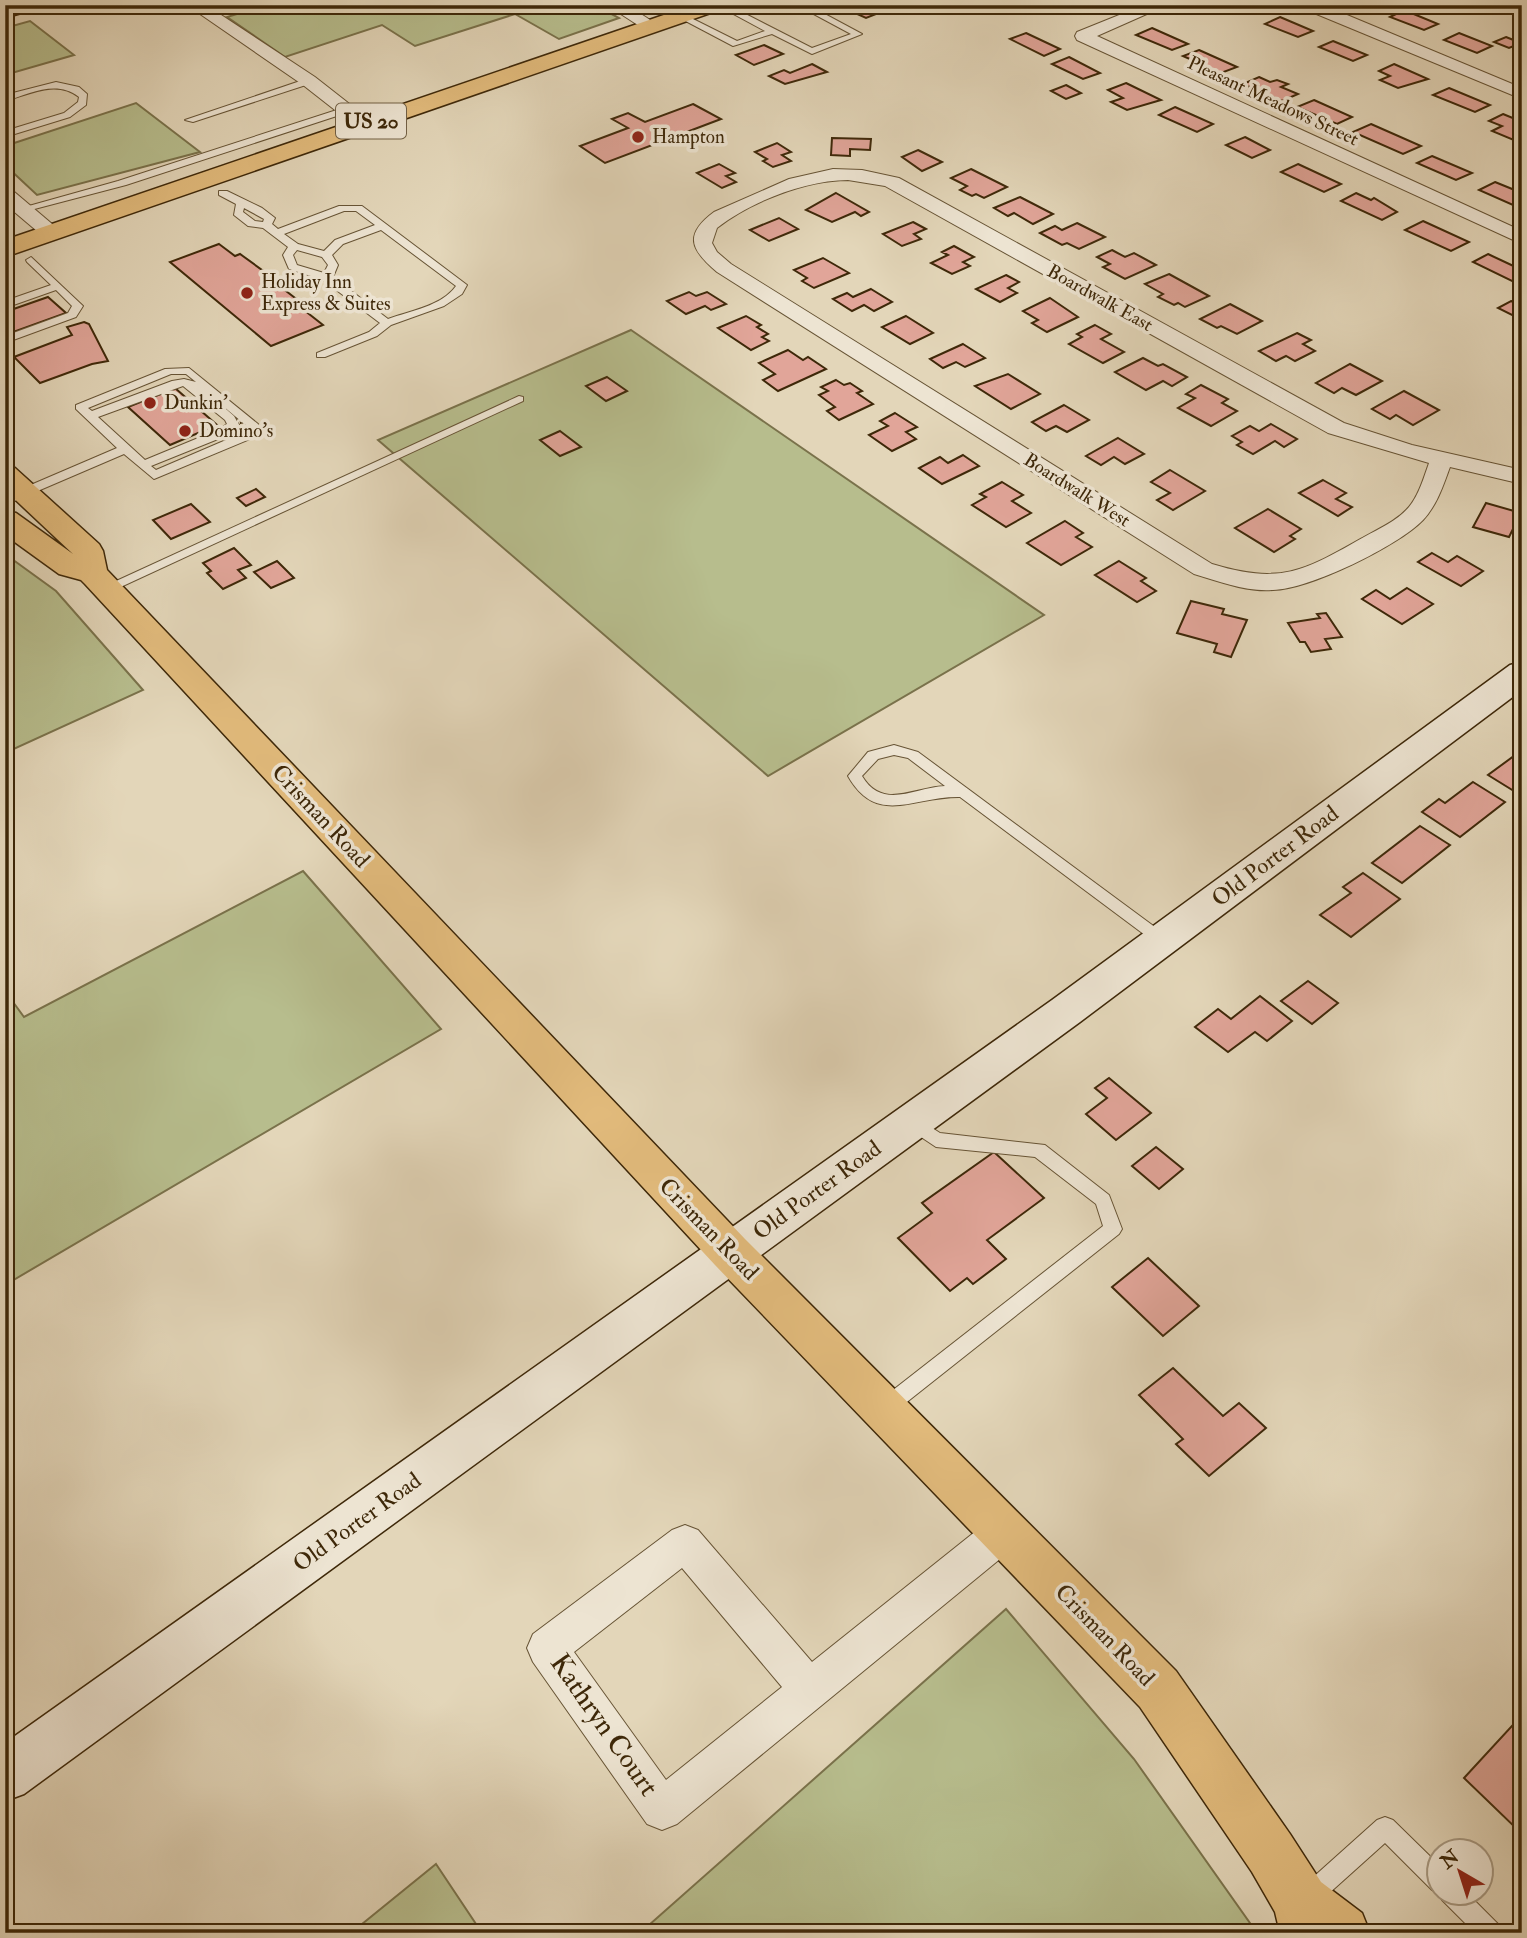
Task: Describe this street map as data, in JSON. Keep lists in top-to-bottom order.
{
  "streets": {
    "main road": ["US 20", "Crisman Road"],
    "street": [
      "Pleasant Meadows Street",
      "Boardwalk East",
      "Boardwalk West",
      "Old Porter Road",
      "Kathryn Court"
    ]
  },
  "crossings": [
    ["Boardwalk East", "Boardwalk West"],
    ["Crisman Road", "Old Porter Road"],
    ["Crisman Road", "Kathryn Court"]
  ],
  "places": [
    "Hampton",
    "Holiday Inn Express & Suites",
    "Dunkin'",
    "Domino's"
  ],
  "north": "top left"
}
